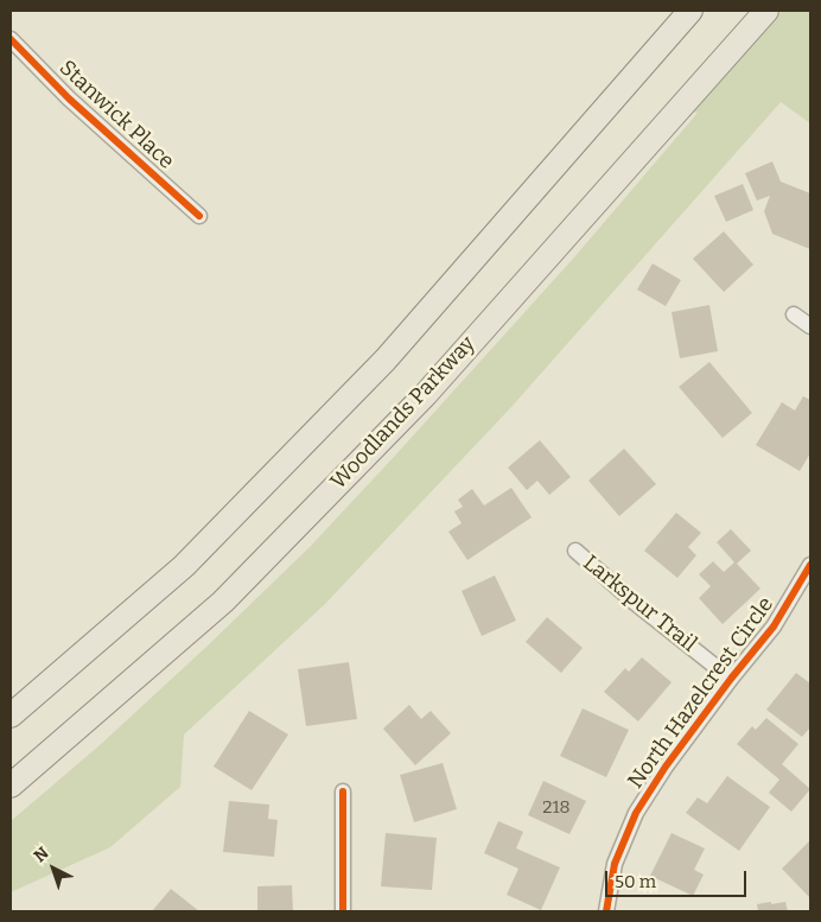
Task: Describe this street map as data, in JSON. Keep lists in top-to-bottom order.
{
  "streets": {
    "main road": ["Woodlands Parkway"],
    "street": ["Stanwick Place", "Larkspur Trail", "North Hazelcrest Circle"]
  },
  "crossings": [
    ["Larkspur Trail", "North Hazelcrest Circle"]
  ],
  "house_numbers": ["218"],
  "scale_bar": "50 m",
  "north": "top left"
}
